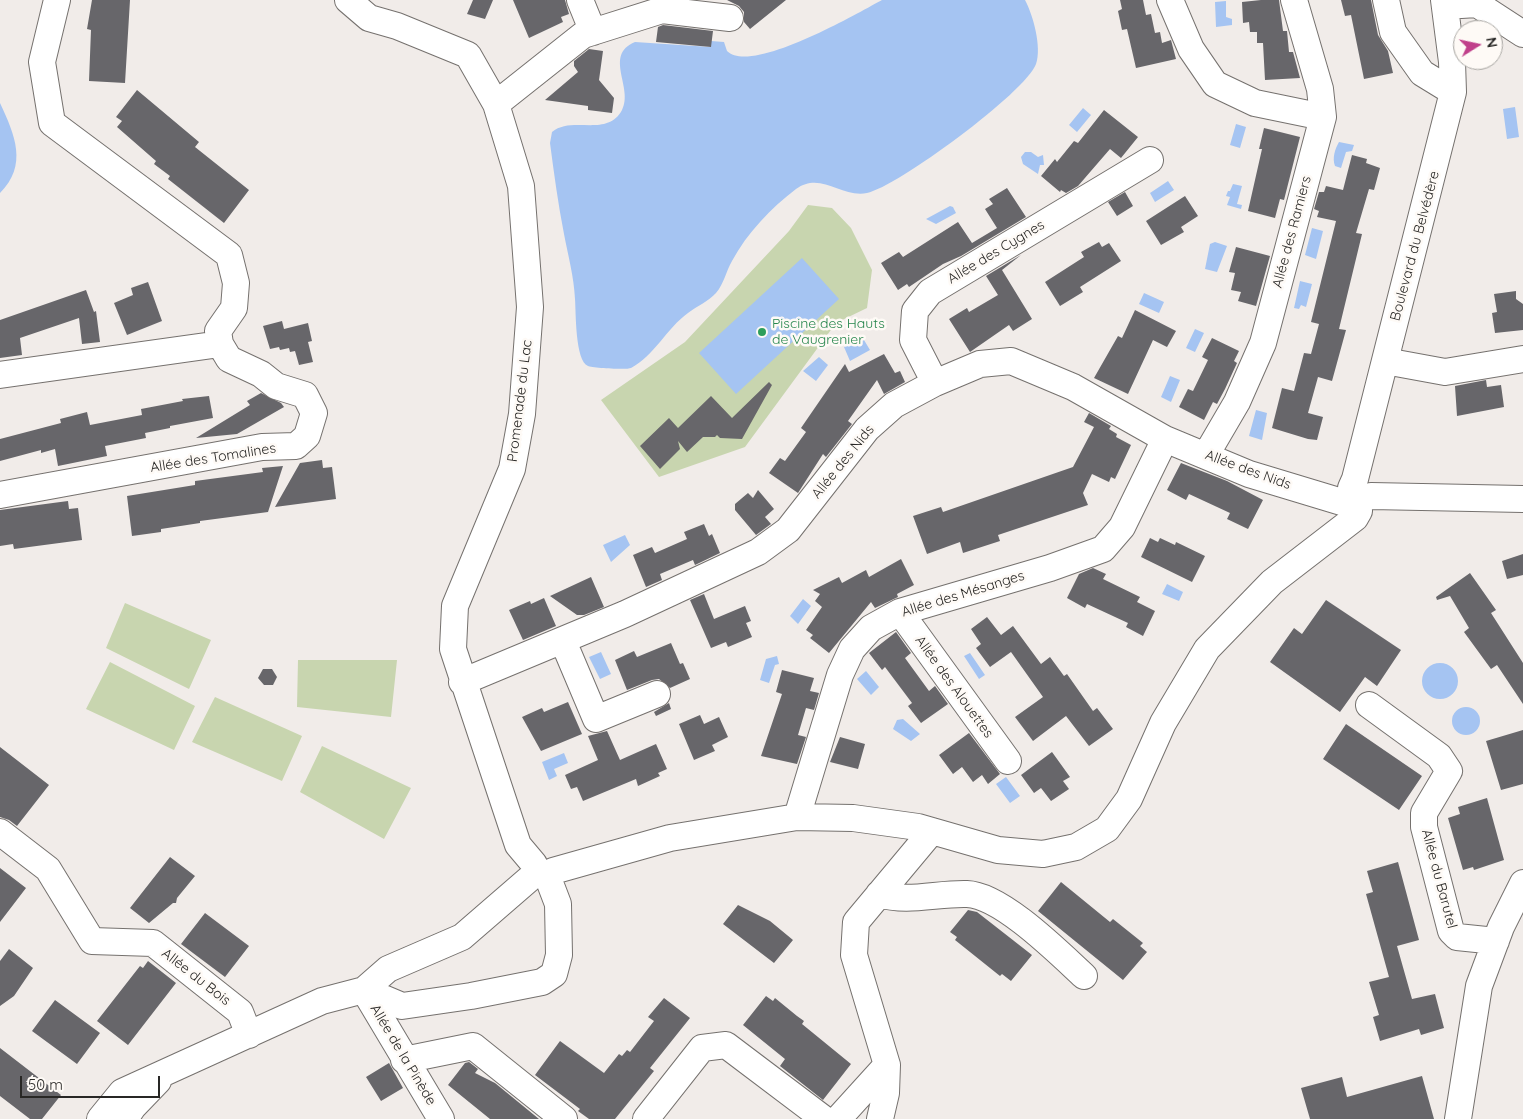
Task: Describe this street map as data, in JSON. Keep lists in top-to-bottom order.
{
  "streets": {
    "street": [
      "Allée des Ramiers",
      "Boulevard du Belvédère",
      "Allée des Cygnes",
      "Promenade du Lac",
      "Allée des Tomalines",
      "Allée des Nids",
      "Allée des Mésanges",
      "Allée des Alouettes",
      "Allée du Barutel",
      "Allée du Bois",
      "Allée de la Pinède"
    ]
  },
  "crossings": [
    ["Allée des Ramiers", "Allée des Nids"],
    ["Boulevard du Belvédère", "Allée des Nids"],
    ["Allée des Cygnes", "Allée des Nids"],
    ["Promenade du Lac", "Allée des Nids"],
    ["Allée des Nids", "Allée des Mésanges"],
    ["Allée des Mésanges", "Allée des Alouettes"]
  ],
  "places": ["Piscine des Hauts de Vaugrenier"],
  "scale_bar": "50 m",
  "north": "right"
}
